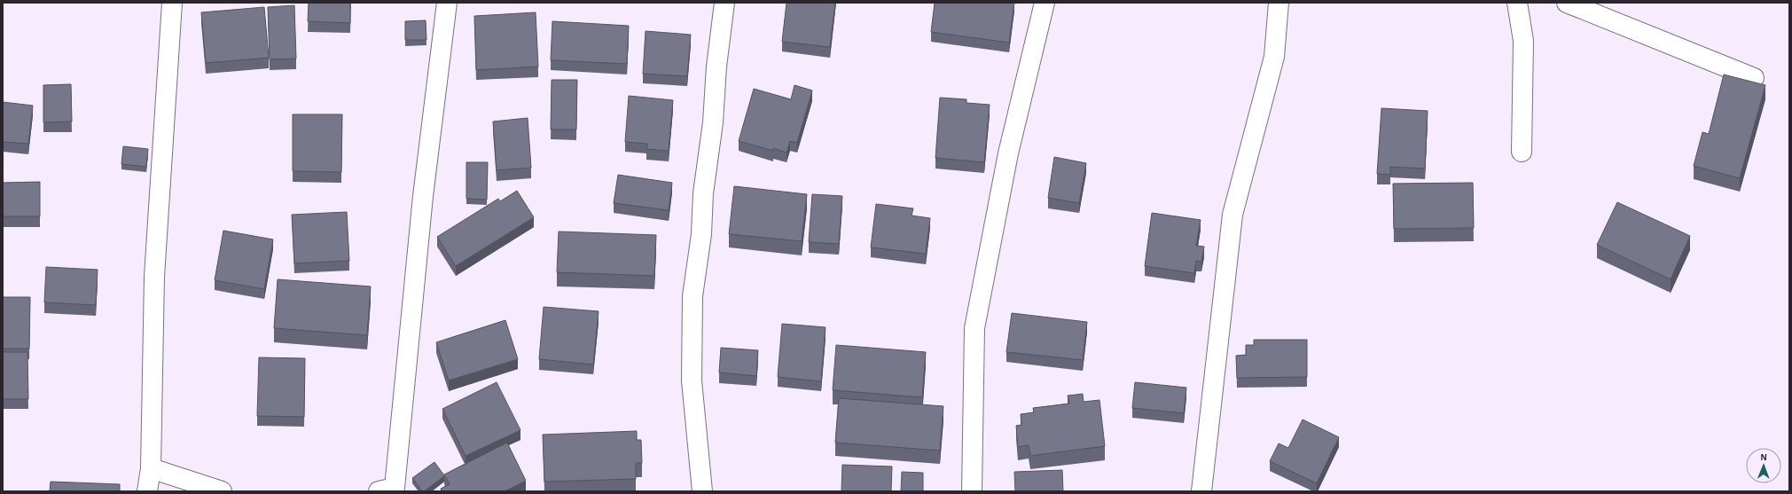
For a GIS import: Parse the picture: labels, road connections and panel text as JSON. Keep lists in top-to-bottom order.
{
  "north": "top"
}
